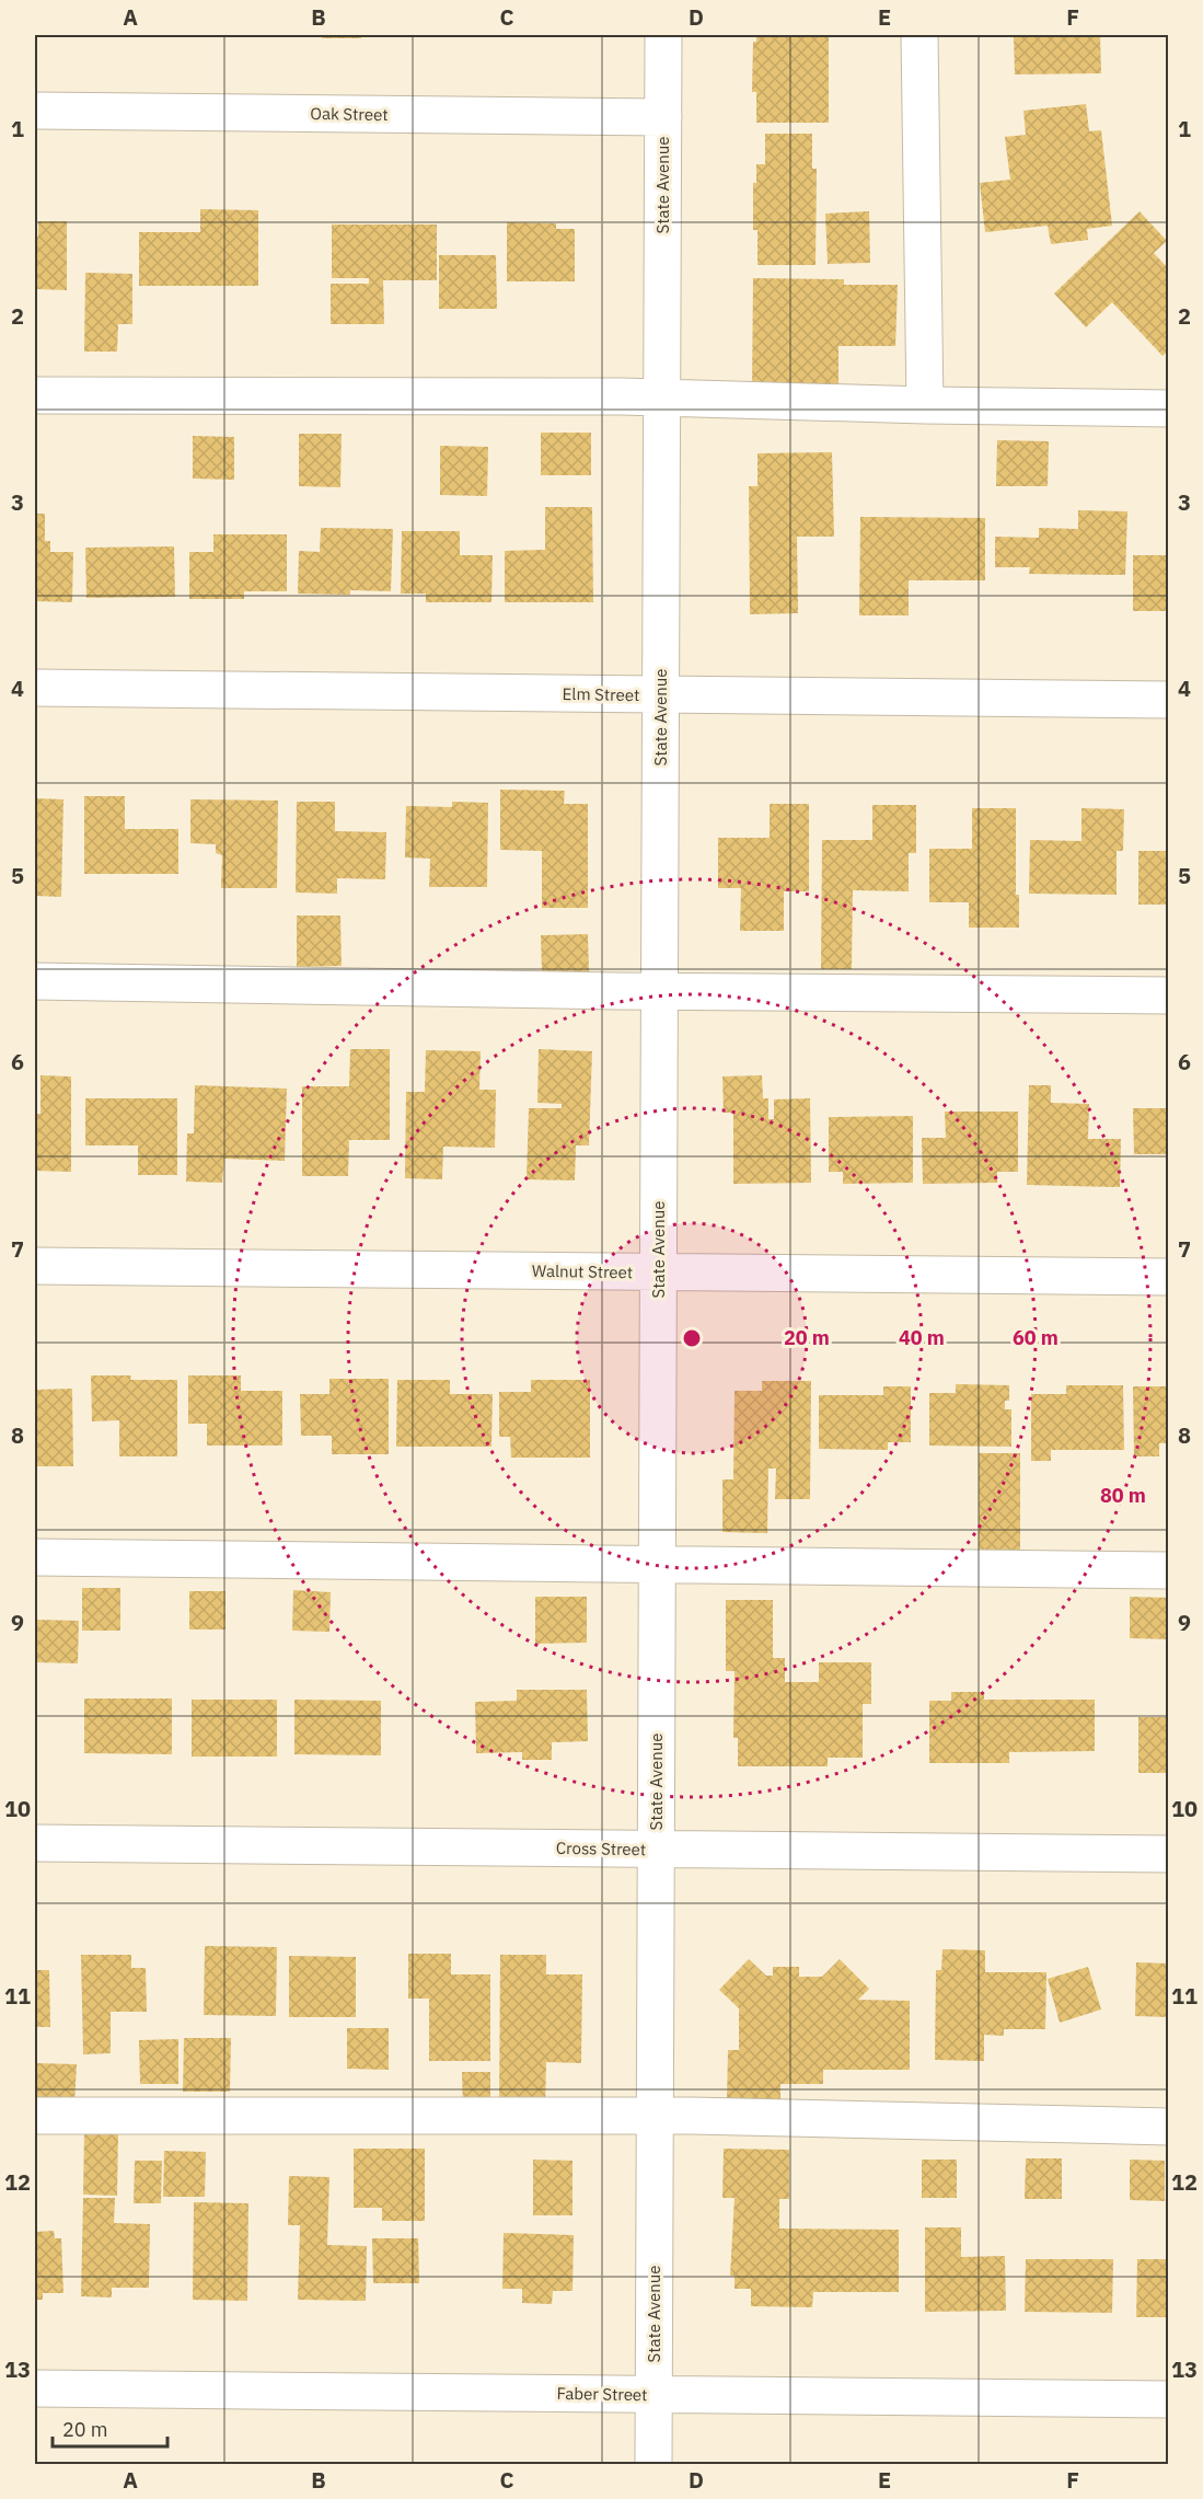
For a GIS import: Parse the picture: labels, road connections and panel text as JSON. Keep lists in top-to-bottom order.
{
  "streets": {
    "street": [
      "Oak Street",
      "State Avenue",
      "Elm Street",
      "Walnut Street",
      "Cross Street",
      "Faber Street"
    ]
  },
  "crossings": [
    ["Oak Street", "State Avenue"],
    ["State Avenue", "Elm Street"],
    ["State Avenue", "Walnut Street"],
    ["State Avenue", "Cross Street"],
    ["State Avenue", "Faber Street"]
  ],
  "scale_bar": "20 m",
  "grid": {
    "columns": [
      "A",
      "B",
      "C",
      "D",
      "E",
      "F"
    ],
    "rows": [
      "1",
      "2",
      "3",
      "4",
      "5",
      "6",
      "7",
      "8",
      "9",
      "10",
      "11",
      "12",
      "13"
    ]
  },
  "rings": [
    "20 m",
    "40 m",
    "60 m",
    "80 m"
  ]
}
